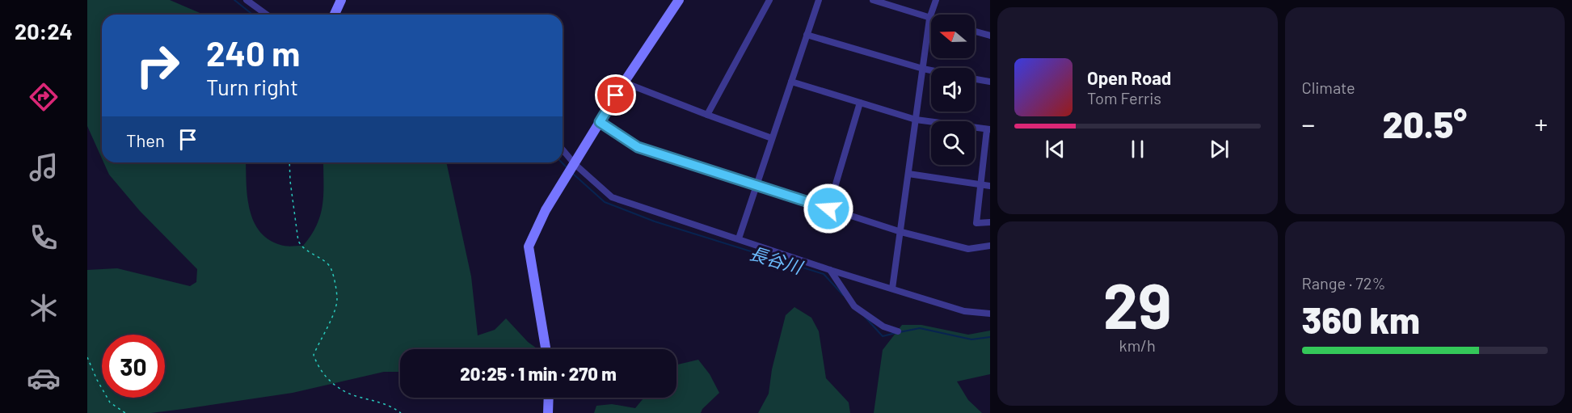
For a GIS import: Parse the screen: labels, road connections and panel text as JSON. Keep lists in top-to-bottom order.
{
  "water": ["長谷川"],
  "north": "left",
  "page": {
    "tabs": "20:24",
    "tile": [
      "Climate",
      ["29", "km/h"],
      ["Range · 72%", "360 km"]
    ],
    "turn": ["240 m", "Turn right"],
    "song": ["Open Road", "Tom Ferris"],
    "heat": ["−", "20.5°", "+"],
    "then": "Then",
    "limit": "30",
    "trip": "20:25 · 1 min · 270 m"
  }
}
